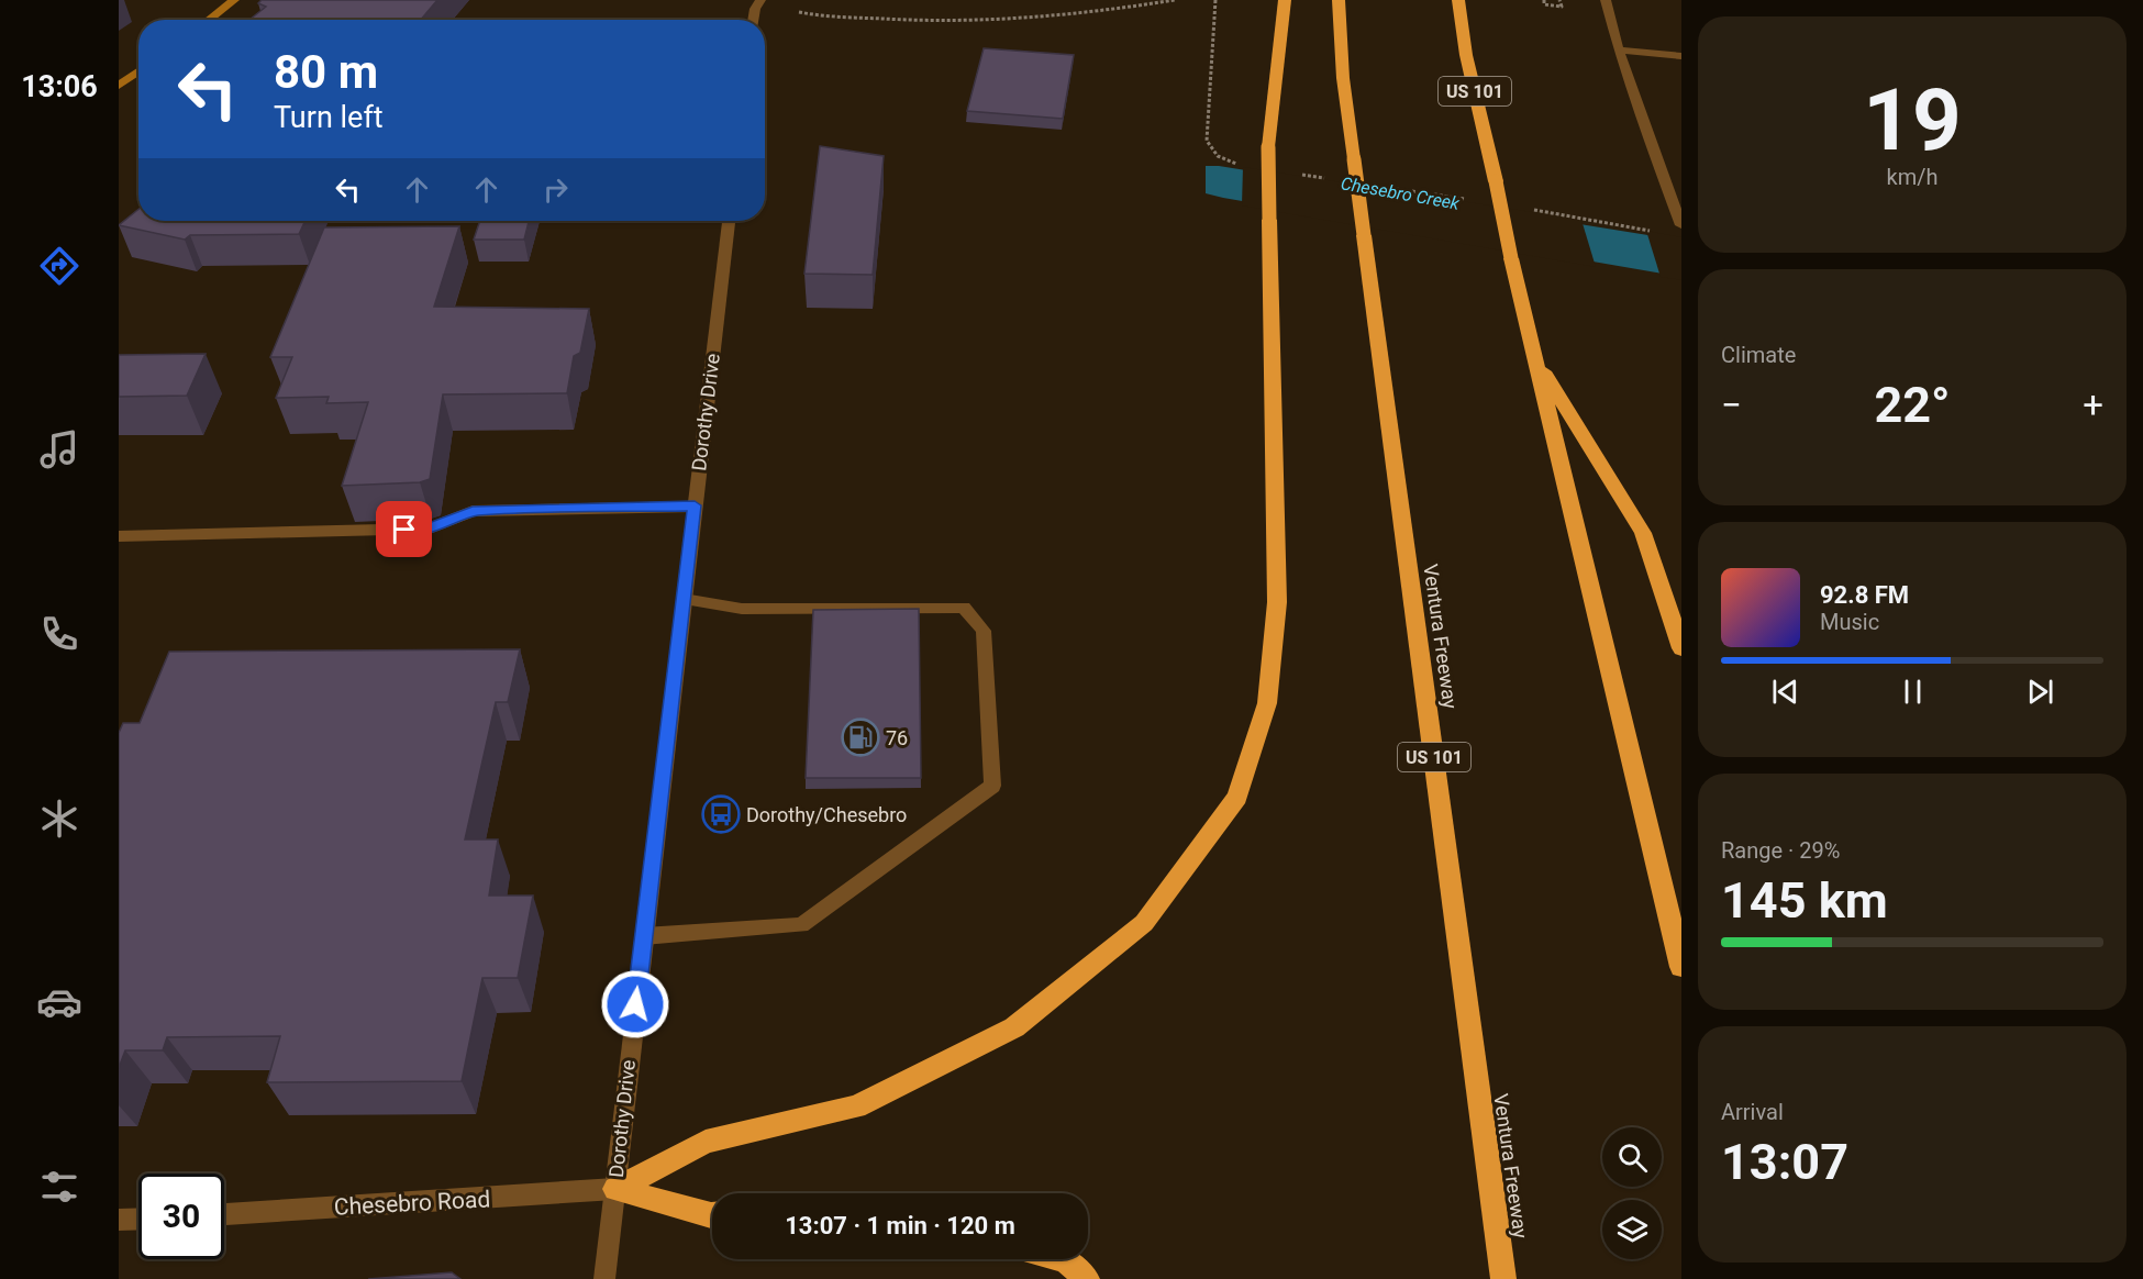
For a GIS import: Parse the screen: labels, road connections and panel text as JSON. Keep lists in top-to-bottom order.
{
  "streets": {
    "highway": ["US 101", "Ventura Freeway"],
    "street": ["Dorothy Drive", "Chesebro Road"]
  },
  "crossings": [
    ["Dorothy Drive", "Chesebro Road"]
  ],
  "water": ["Chesebro Creek"],
  "places": {
    "fuel station": ["76"],
    "bus stop": ["Dorothy/Chesebro"]
  },
  "page": {
    "tabs": "13:06",
    "tile": [
      ["19", "km/h"],
      "Climate",
      ["Range · 29%", "145 km"],
      ["Arrival", "13:07"]
    ],
    "turn": ["80 m", "Turn left"],
    "heat": ["−", "22°", "+"],
    "song": ["92.8 FM", "Music"],
    "limit": "30",
    "trip": "13:07 · 1 min · 120 m"
  }
}
